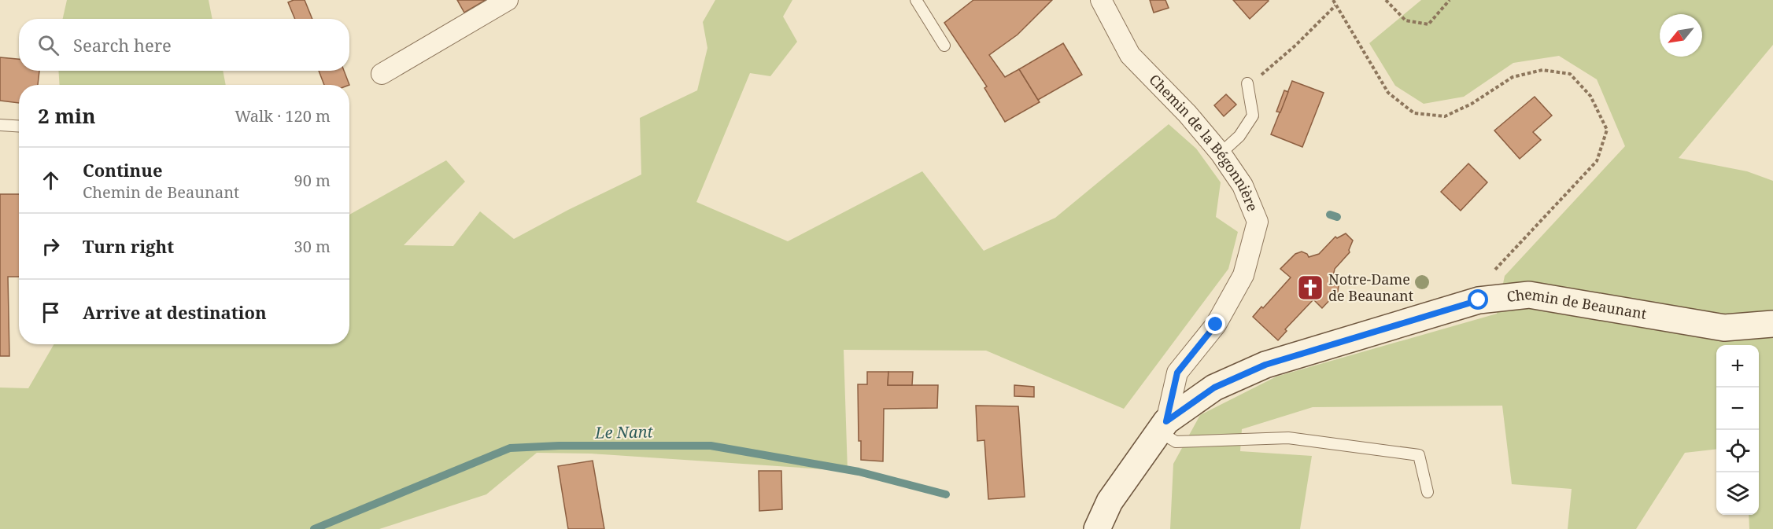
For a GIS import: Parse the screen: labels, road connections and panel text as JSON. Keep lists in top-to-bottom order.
{
  "streets": {
    "street": ["Chemin de la Bégonnière", "Chemin de Beaunant"]
  },
  "crossings": [
    ["Chemin de la Bégonnière", "Chemin de Beaunant"]
  ],
  "water": ["Le Nant"],
  "places": {
    "church": ["Notre-Dame de Beaunant"]
  },
  "north": "bottom left",
  "page": {
    "search": "Search here",
    "heading": ["2 min", "Walk · 120 m"],
    "list": [
      ["Continue", "Chemin de Beaunant", "90 m"],
      ["Turn right", "30 m"],
      "Arrive at destination"
    ],
    "map_buttons": ["+", "−"]
  }
}
